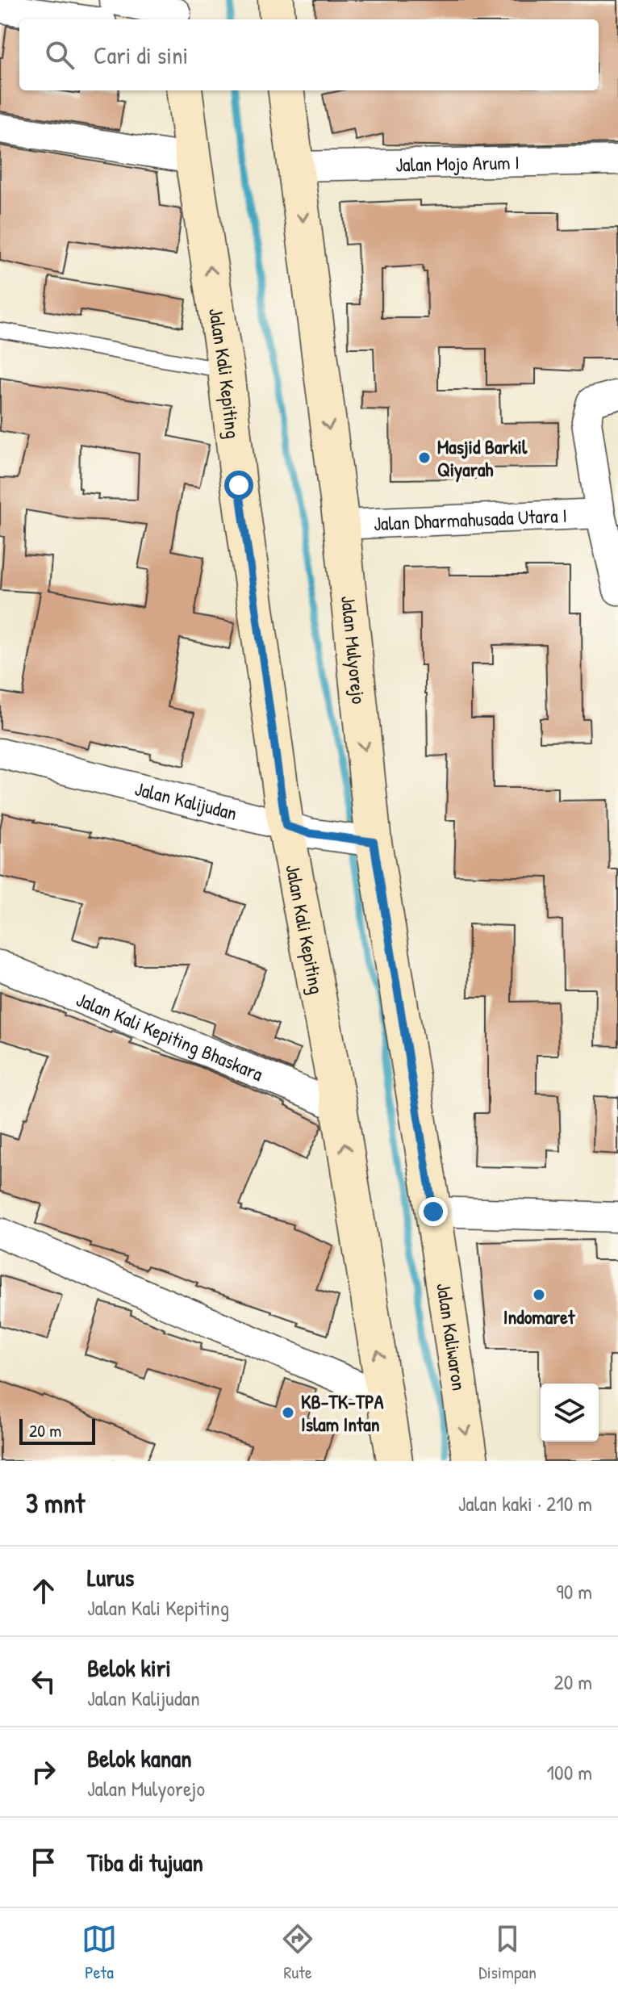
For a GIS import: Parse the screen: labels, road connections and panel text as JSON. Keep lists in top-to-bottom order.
{
  "streets": {
    "main road": ["Jalan Kali Kepiting", "Jalan Mulyorejo", "Jalan Kaliwaron"],
    "street": [
      "Jalan Mojo Arum I",
      "Jalan Dharmahusada Utara I",
      "Jalan Kalijudan",
      "Jalan Kali Kepiting Bhaskara"
    ]
  },
  "crossings": [
    ["Jalan Mojo Arum I", "Jalan Mulyorejo"],
    ["Jalan Kali Kepiting", "Jalan Kalijudan"],
    ["Jalan Kali Kepiting", "Jalan Kali Kepiting Bhaskara"],
    ["Jalan Dharmahusada Utara I", "Jalan Mulyorejo"],
    ["Jalan Mulyorejo", "Jalan Kalijudan"],
    ["Jalan Mulyorejo", "Jalan Kaliwaron"]
  ],
  "one_way": ["Jalan Kali Kepiting", "Jalan Mulyorejo", "Jalan Kaliwaron"],
  "places": ["Masjid Barkil Qiyarah", "Indomaret", "KB-TK-TPA Islam Intan"],
  "scale_bar": "20 m",
  "page": {
    "search": "Cari di sini",
    "scale": "20 m",
    "heading": ["3 mnt", "Jalan kaki · 210 m"],
    "list": [
      ["Lurus", "Jalan Kali Kepiting", "90 m"],
      ["Belok kiri", "Jalan Kalijudan", "20 m"],
      ["Belok kanan", "Jalan Mulyorejo", "100 m"],
      "Tiba di tujuan"
    ],
    "nav": ["Peta", "Rute", "Disimpan"]
  }
}
